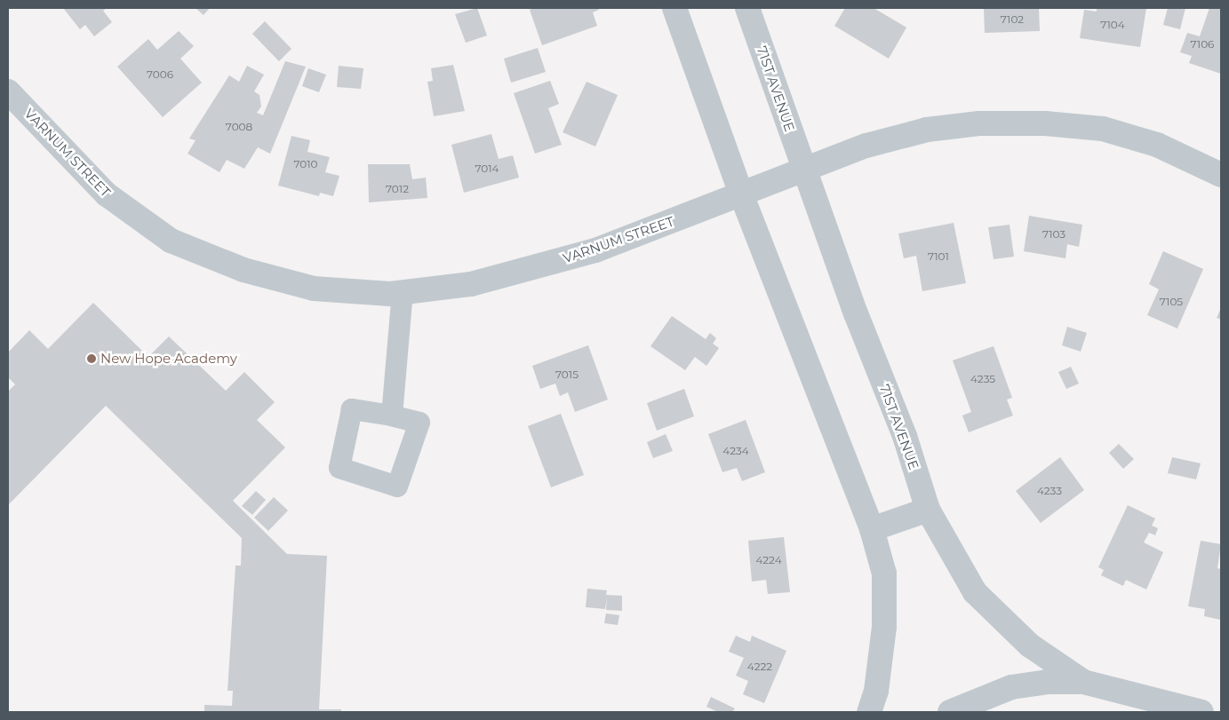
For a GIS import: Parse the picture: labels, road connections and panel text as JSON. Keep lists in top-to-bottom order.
{
  "streets": {
    "street": ["71ST AVENUE", "VARNUM STREET"]
  },
  "crossings": [
    ["71ST AVENUE", "VARNUM STREET"]
  ],
  "places": ["New Hope Academy"],
  "house_numbers": [
    "7102",
    "7104",
    "7106",
    "7006",
    "7008",
    "7010",
    "7014",
    "7012",
    "7103",
    "7101",
    "7105",
    "7015",
    "4235",
    "4234",
    "4233",
    "4224",
    "4222"
  ]
}
